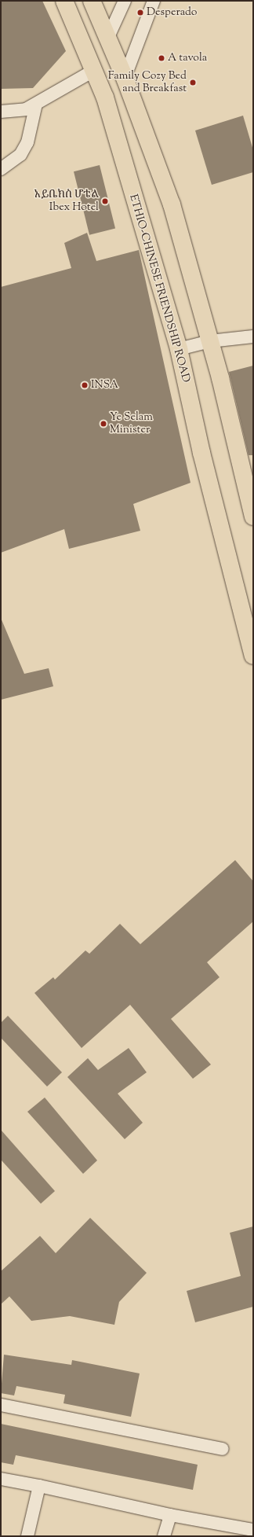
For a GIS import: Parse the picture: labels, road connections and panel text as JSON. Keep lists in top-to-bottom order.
{
  "streets": {
    "main road": ["ETHIO-CHINESE FRIENDSHIP ROAD"]
  },
  "places": [
    "Desperado",
    "A tavola",
    "Family Cozy Bed and Breakfast",
    "አይቤክስ ሆቴል Ibex Hotel",
    "INSA",
    "Ye Selam Minister"
  ]
}
